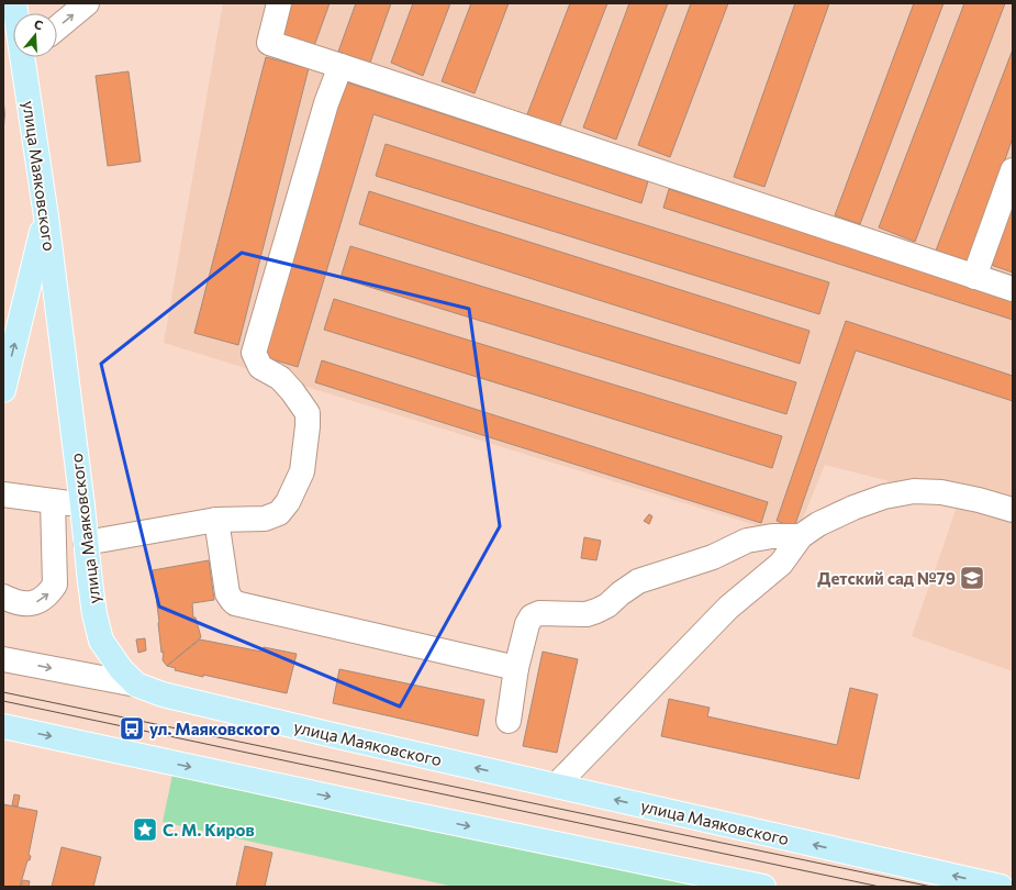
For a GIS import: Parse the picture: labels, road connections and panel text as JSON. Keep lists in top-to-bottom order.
{
  "streets": {
    "main road": ["улица Маяковского"]
  },
  "places": {
    "school or university": ["Детский сад №79"],
    "bus stop": ["ул. Маяковского"],
    "place": ["С. М. Киров"]
  },
  "north": "top"
}
